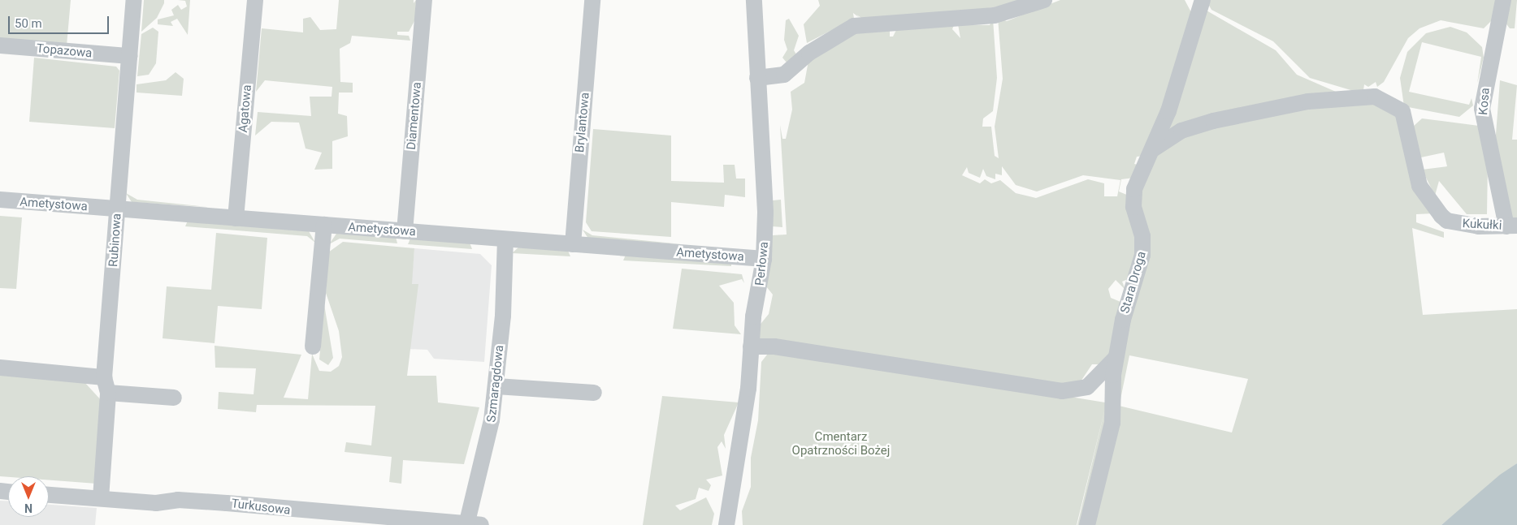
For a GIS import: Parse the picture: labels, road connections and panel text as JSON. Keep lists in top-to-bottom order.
{
  "streets": {
    "street": [
      "Topazowa",
      "Kosa",
      "Agatowa",
      "Diamentowa",
      "Brylantowa",
      "Ametystowa",
      "Kukułki",
      "Rubinowa",
      "Perłowa",
      "Stara Droga",
      "Szmaragdowa",
      "Turkusowa"
    ]
  },
  "crossings": [
    ["Topazowa", "Rubinowa"],
    ["Kosa", "Kukułki"],
    ["Agatowa", "Ametystowa"],
    ["Diamentowa", "Ametystowa"],
    ["Brylantowa", "Ametystowa"],
    ["Ametystowa", "Rubinowa"],
    ["Ametystowa", "Perłowa"],
    ["Ametystowa", "Szmaragdowa"],
    ["Kukułki", "Stara Droga"],
    ["Rubinowa", "Turkusowa"],
    ["Szmaragdowa", "Turkusowa"]
  ],
  "parks": ["Cmentarz Opatrzności Bożej"],
  "scale_bar": "50 m",
  "north": "bottom"
}
